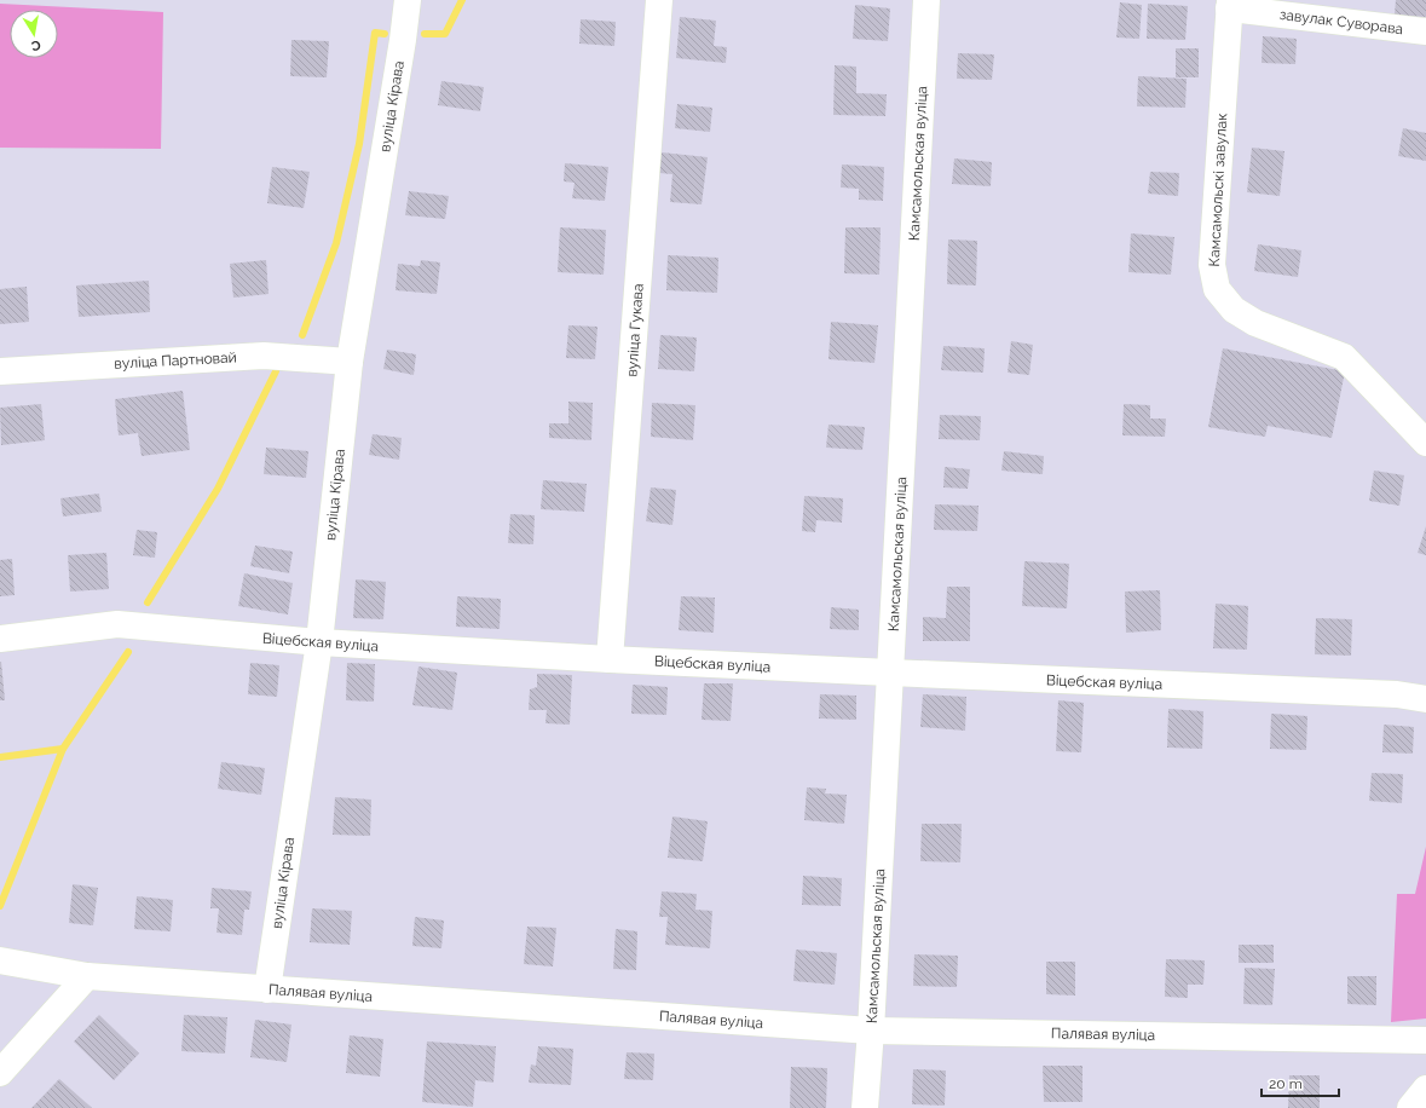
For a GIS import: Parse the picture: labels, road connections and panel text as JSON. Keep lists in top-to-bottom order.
{
  "streets": {
    "street": [
      "завулак Суворава",
      "вуліца Кірава",
      "Камсамольская вуліца",
      "Камсамольскі завулак",
      "вуліца Гукава",
      "вуліца Партновай",
      "Віцебская вуліца",
      "Палявая вуліца"
    ]
  },
  "crossings": [
    ["завулак Суворава", "Камсамольскі завулак"],
    ["вуліца Кірава", "вуліца Партновай"],
    ["вуліца Кірава", "Віцебская вуліца"],
    ["вуліца Кірава", "Палявая вуліца"],
    ["Камсамольская вуліца", "Віцебская вуліца"],
    ["Камсамольская вуліца", "Палявая вуліца"],
    ["вуліца Гукава", "Віцебская вуліца"]
  ],
  "scale_bar": "20 m",
  "north": "bottom"
}
